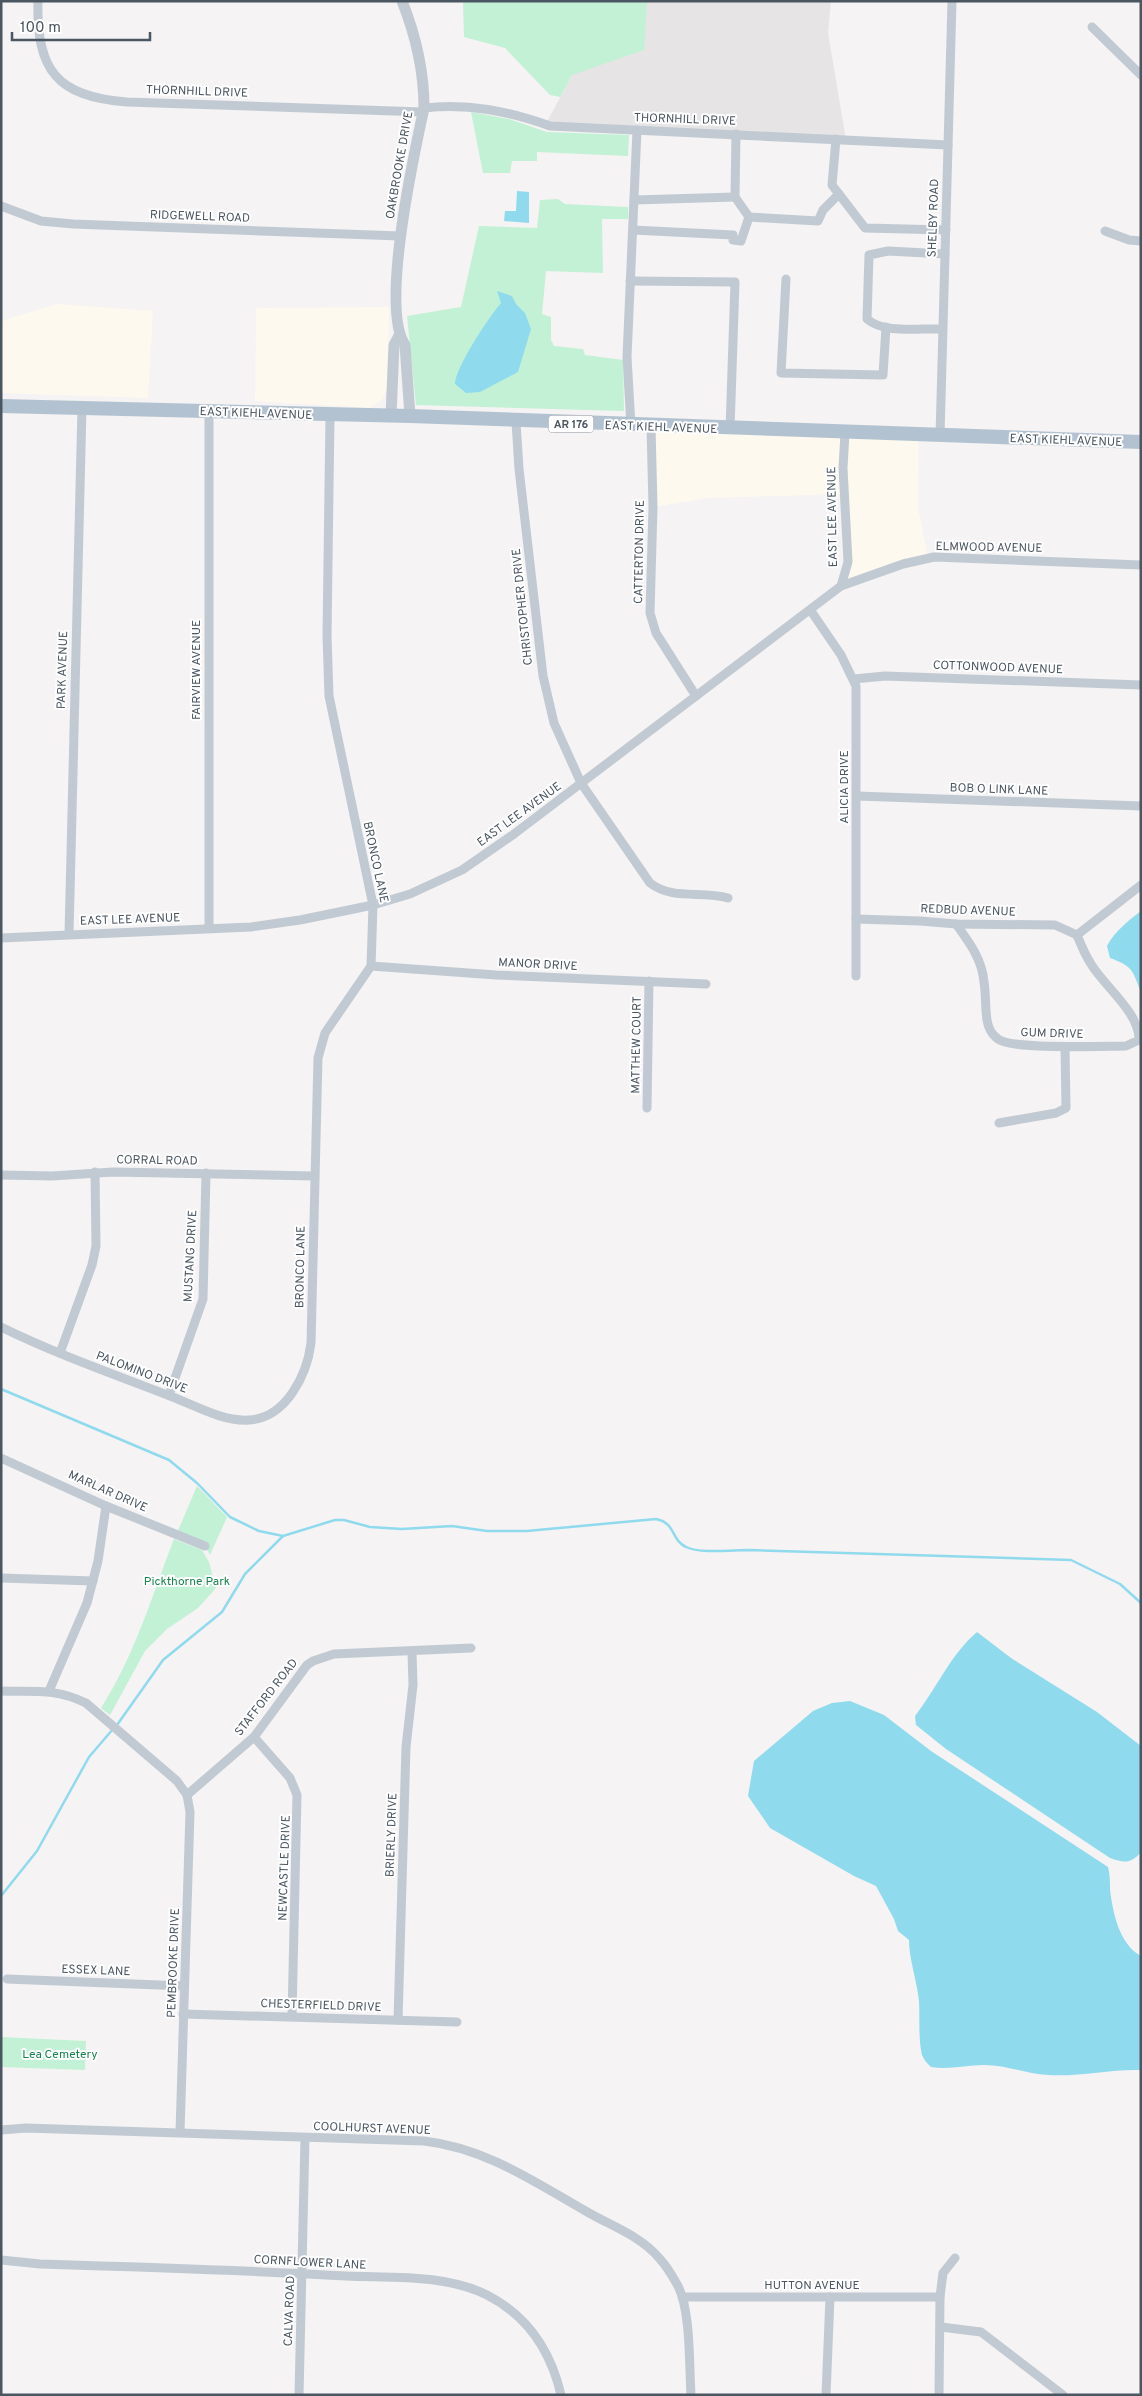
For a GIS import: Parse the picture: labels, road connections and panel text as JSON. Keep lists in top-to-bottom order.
{
  "streets": {
    "main road": ["EAST KIEHL AVENUE", "AR 176"],
    "street": [
      "THORNHILL DRIVE",
      "OAKBROOKE DRIVE",
      "RIDGEWELL ROAD",
      "SHELBY ROAD",
      "EAST LEE AVENUE",
      "ELMWOOD AVENUE",
      "CATTERTON DRIVE",
      "CHRISTOPHER DRIVE",
      "COTTONWOOD AVENUE",
      "PARK AVENUE",
      "FAIRVIEW AVENUE",
      "ALICIA DRIVE",
      "BOB O LINK LANE",
      "BRONCO LANE",
      "REDBUD AVENUE",
      "MANOR DRIVE",
      "GUM DRIVE",
      "MATTHEW COURT",
      "CORRAL ROAD",
      "MUSTANG DRIVE",
      "PALOMINO DRIVE",
      "MARLAR DRIVE",
      "STAFFORD ROAD",
      "BRIERLY DRIVE",
      "NEWCASTLE DRIVE",
      "PEMBROOKE DRIVE",
      "ESSEX LANE",
      "CHESTERFIELD DRIVE",
      "COOLHURST AVENUE",
      "CORNFLOWER LANE",
      "HUTTON AVENUE",
      "CALVA ROAD"
    ]
  },
  "crossings": [
    ["THORNHILL DRIVE", "OAKBROOKE DRIVE"],
    ["THORNHILL DRIVE", "SHELBY ROAD"],
    ["OAKBROOKE DRIVE", "RIDGEWELL ROAD"],
    ["OAKBROOKE DRIVE", "EAST KIEHL AVENUE"],
    ["SHELBY ROAD", "EAST KIEHL AVENUE"],
    ["EAST KIEHL AVENUE", "EAST LEE AVENUE"],
    ["EAST KIEHL AVENUE", "CATTERTON DRIVE"],
    ["EAST KIEHL AVENUE", "CHRISTOPHER DRIVE"],
    ["EAST KIEHL AVENUE", "PARK AVENUE"],
    ["EAST KIEHL AVENUE", "FAIRVIEW AVENUE"],
    ["EAST KIEHL AVENUE", "BRONCO LANE"],
    ["EAST LEE AVENUE", "ELMWOOD AVENUE"],
    ["EAST LEE AVENUE", "CATTERTON DRIVE"],
    ["EAST LEE AVENUE", "CHRISTOPHER DRIVE"],
    ["EAST LEE AVENUE", "PARK AVENUE"],
    ["EAST LEE AVENUE", "FAIRVIEW AVENUE"],
    ["EAST LEE AVENUE", "ALICIA DRIVE"],
    ["EAST LEE AVENUE", "BRONCO LANE"],
    ["COTTONWOOD AVENUE", "ALICIA DRIVE"],
    ["ALICIA DRIVE", "BOB O LINK LANE"],
    ["ALICIA DRIVE", "REDBUD AVENUE"],
    ["BRONCO LANE", "MANOR DRIVE"],
    ["BRONCO LANE", "CORRAL ROAD"],
    ["BRONCO LANE", "PALOMINO DRIVE"],
    ["REDBUD AVENUE", "GUM DRIVE"],
    ["MANOR DRIVE", "MATTHEW COURT"],
    ["CORRAL ROAD", "MUSTANG DRIVE"],
    ["MUSTANG DRIVE", "PALOMINO DRIVE"],
    ["STAFFORD ROAD", "BRIERLY DRIVE"],
    ["STAFFORD ROAD", "NEWCASTLE DRIVE"],
    ["STAFFORD ROAD", "PEMBROOKE DRIVE"],
    ["BRIERLY DRIVE", "CHESTERFIELD DRIVE"],
    ["NEWCASTLE DRIVE", "CHESTERFIELD DRIVE"],
    ["PEMBROOKE DRIVE", "ESSEX LANE"],
    ["PEMBROOKE DRIVE", "CHESTERFIELD DRIVE"],
    ["PEMBROOKE DRIVE", "COOLHURST AVENUE"],
    ["COOLHURST AVENUE", "HUTTON AVENUE"],
    ["COOLHURST AVENUE", "CALVA ROAD"],
    ["CORNFLOWER LANE", "CALVA ROAD"]
  ],
  "parks": ["Pickthorne Park", "Lea Cemetery"],
  "scale_bar": "100 m"
}
